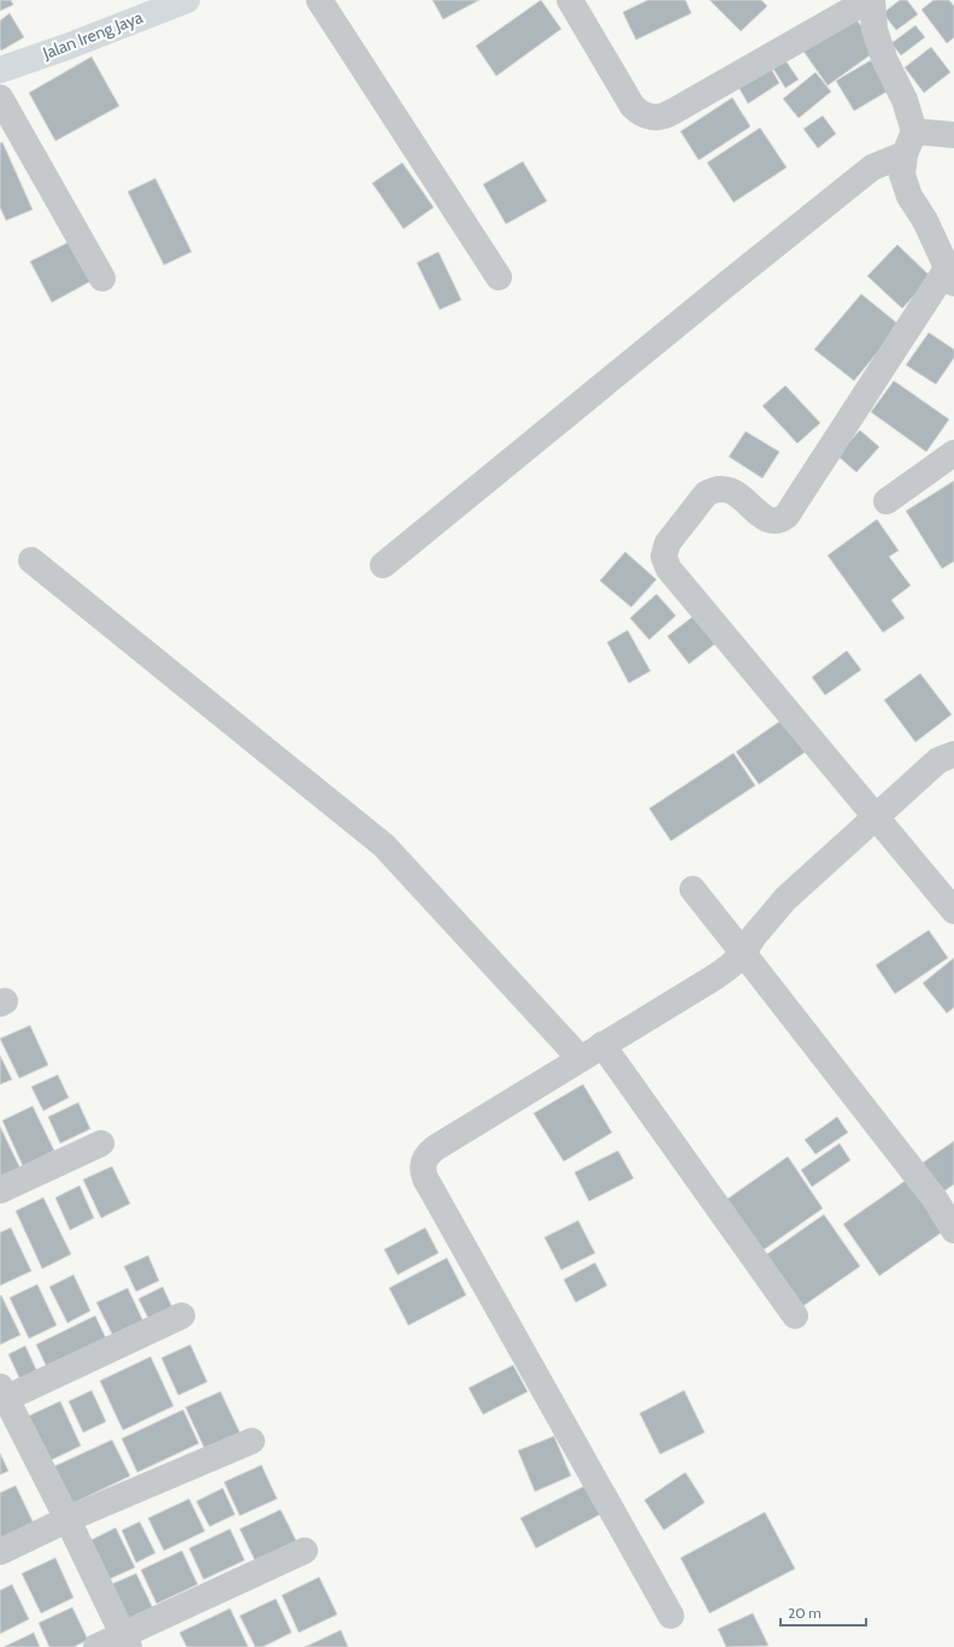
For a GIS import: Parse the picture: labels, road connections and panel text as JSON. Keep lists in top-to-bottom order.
{
  "streets": {
    "street": ["Jalan Ireng Jaya"]
  },
  "scale_bar": "20 m"
}
